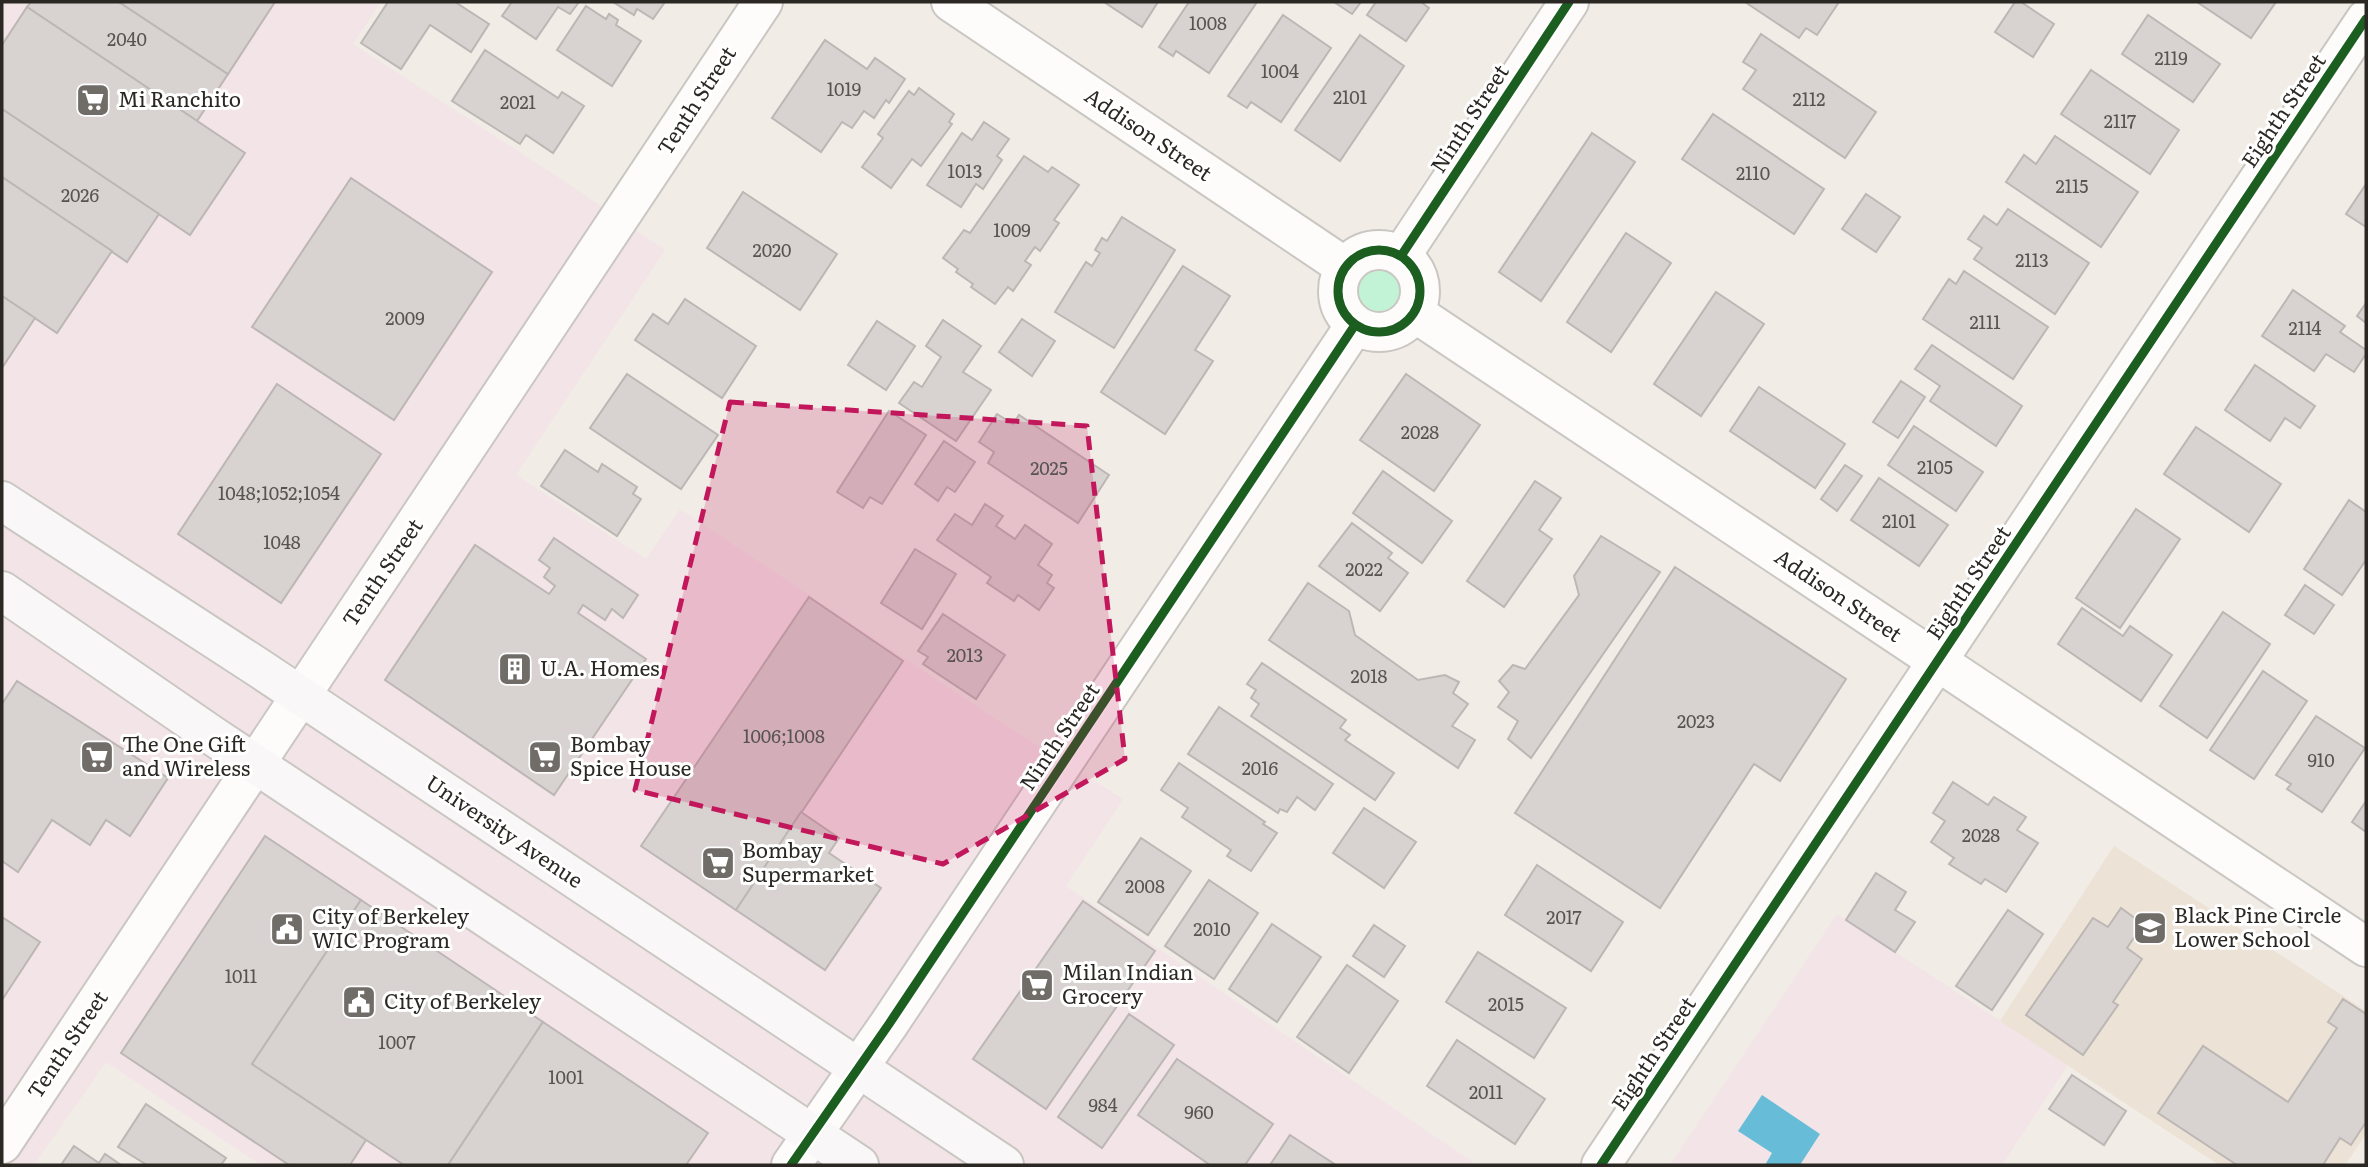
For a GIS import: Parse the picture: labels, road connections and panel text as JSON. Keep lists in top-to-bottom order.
{
  "streets": {
    "main road": ["University Avenue"],
    "street": [
      "Tenth Street",
      "Eighth Street",
      "Ninth Street",
      "Addison Street"
    ]
  },
  "crossings": [
    ["Tenth Street", "University Avenue"],
    ["Eighth Street", "Addison Street"],
    ["Ninth Street", "Addison Street"],
    ["Ninth Street", "University Avenue"]
  ],
  "places": {
    "supermarket": [
      "Mi Ranchito",
      "The One Gift and Wireless",
      "Bombay Spice House",
      "Bombay Supermarket",
      "Milan Indian Grocery"
    ],
    "building": ["U.A. Homes"],
    "school or university": ["Black Pine Circle Lower School"],
    "public building": ["City of Berkeley WIC Program", "City of Berkeley"]
  },
  "house_numbers": [
    "1008",
    "2040",
    "2119",
    "1004",
    "1019",
    "2101",
    "2112",
    "2021",
    "2117",
    "1013",
    "2110",
    "2115",
    "2026",
    "1009",
    "2020",
    "2113",
    "2009",
    "2111",
    "2114",
    "2028",
    "2105",
    "2025",
    "1048;1052;1054",
    "2101",
    "1048",
    "2022",
    "2013",
    "2018",
    "2023",
    "1006;1008",
    "910",
    "2016",
    "2028",
    "2008",
    "2017",
    "2010",
    "1011",
    "2015",
    "1007",
    "1001",
    "2011",
    "984",
    "960"
  ]
}
